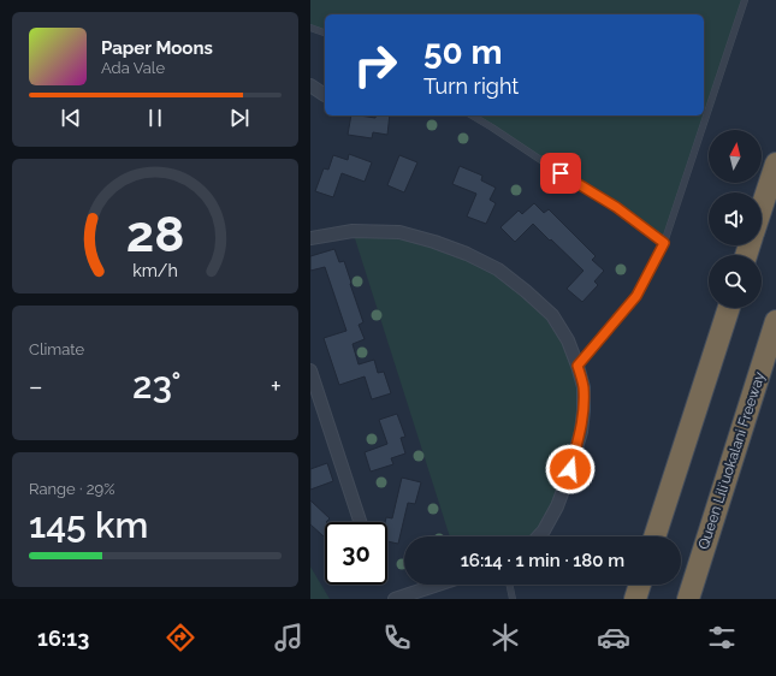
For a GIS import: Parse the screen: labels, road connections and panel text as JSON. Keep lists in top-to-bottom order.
{
  "streets": {
    "highway": ["Queen Liliʻuokalani Freeway"]
  },
  "north": "top",
  "page": {
    "turn": ["50 m", "Turn right"],
    "song": ["Paper Moons", "Ada Vale"],
    "tile": [
      "Climate",
      ["Range · 29%", "145 km"]
    ],
    "heat": ["−", "23°", "+"],
    "limit": "30",
    "trip": "16:14 · 1 min · 180 m",
    "tabs": "16:13",
    "gauge": ["28", "km/h"]
  }
}
